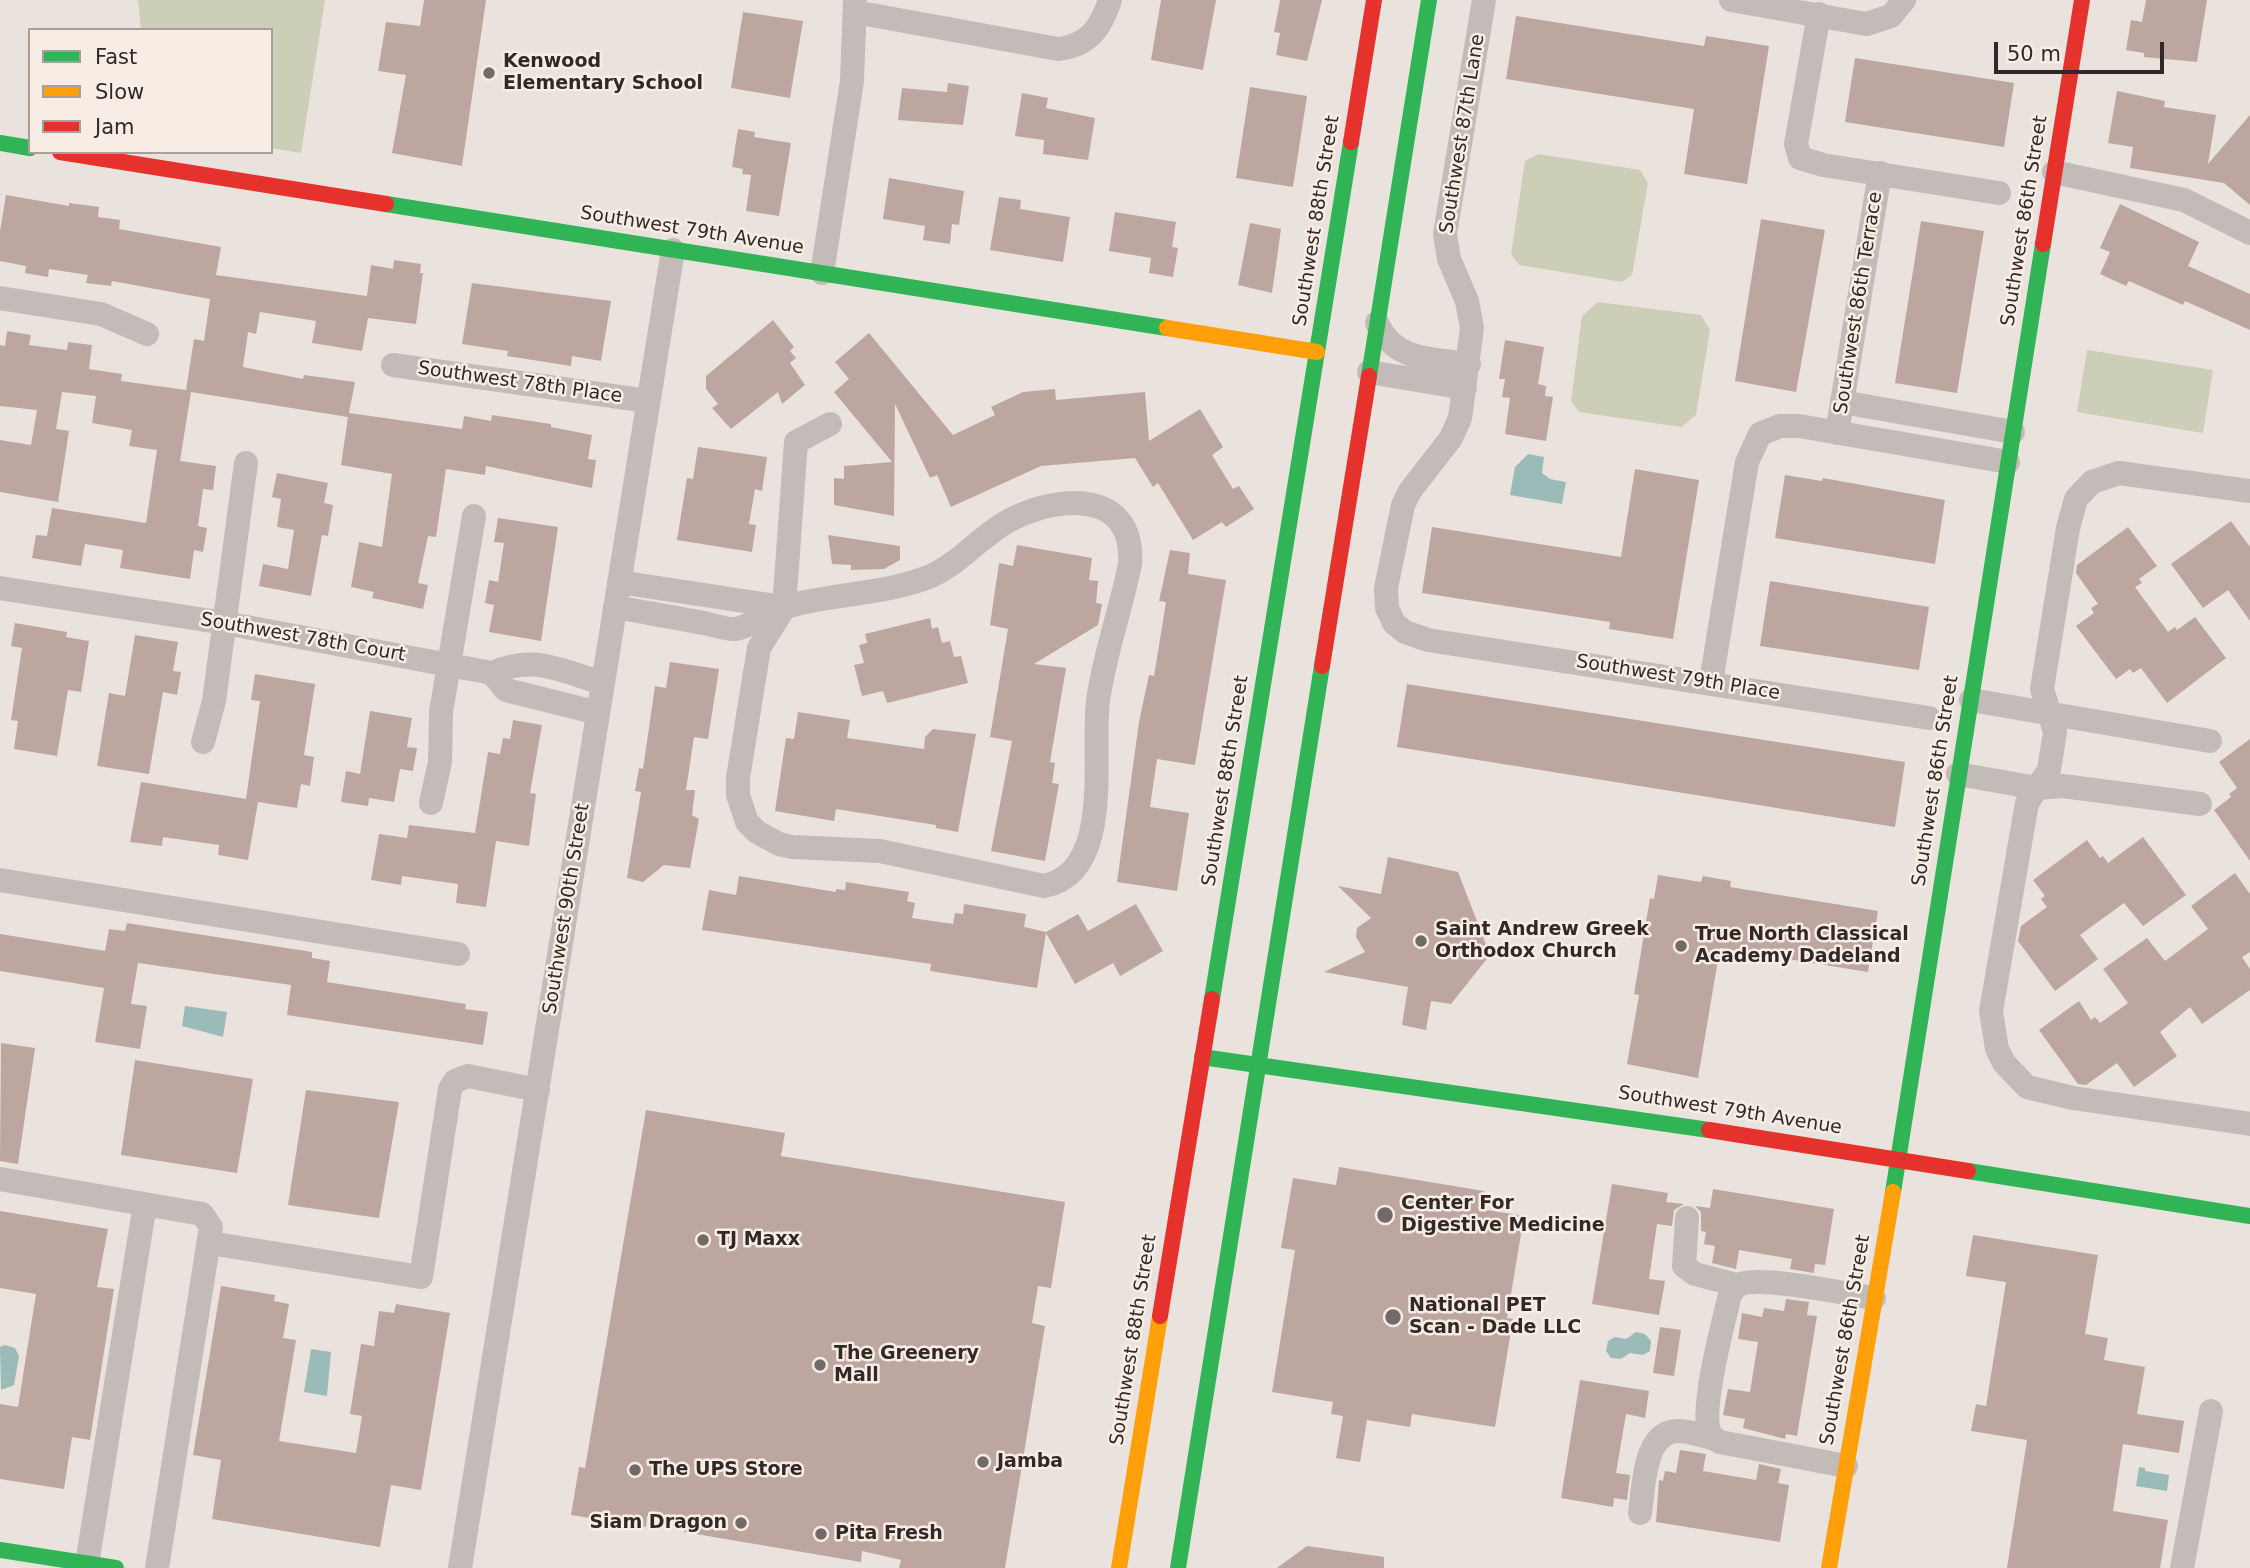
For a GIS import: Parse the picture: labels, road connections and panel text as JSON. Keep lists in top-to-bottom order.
{
  "streets": {
    "street": [
      "Southwest 87th Lane",
      "Southwest 88th Street",
      "Southwest 86th Street",
      "Southwest 79th Avenue",
      "Southwest 86th Terrace",
      "Southwest 78th Place",
      "Southwest 78th Court",
      "Southwest 79th Place",
      "Southwest 90th Street"
    ]
  },
  "crossings": [
    ["Southwest 87th Lane", "Southwest 79th Place"],
    ["Southwest 88th Street", "Southwest 79th Avenue"],
    ["Southwest 86th Street", "Southwest 79th Avenue"],
    ["Southwest 79th Avenue", "Southwest 90th Street"],
    ["Southwest 78th Place", "Southwest 90th Street"],
    ["Southwest 78th Court", "Southwest 90th Street"]
  ],
  "places": [
    "Kenwood Elementary School",
    "Saint Andrew Greek Orthodox Church",
    "True North Classical Academy Dadeland",
    "Center For Digestive Medicine",
    "TJ Maxx",
    "National PET Scan - Dade LLC",
    "The Greenery Mall",
    "Jamba",
    "The UPS Store",
    "Siam Dragon",
    "Pita Fresh"
  ],
  "legend": ["Fast", "Slow", "Jam"],
  "scale_bar": "50 m"
}
